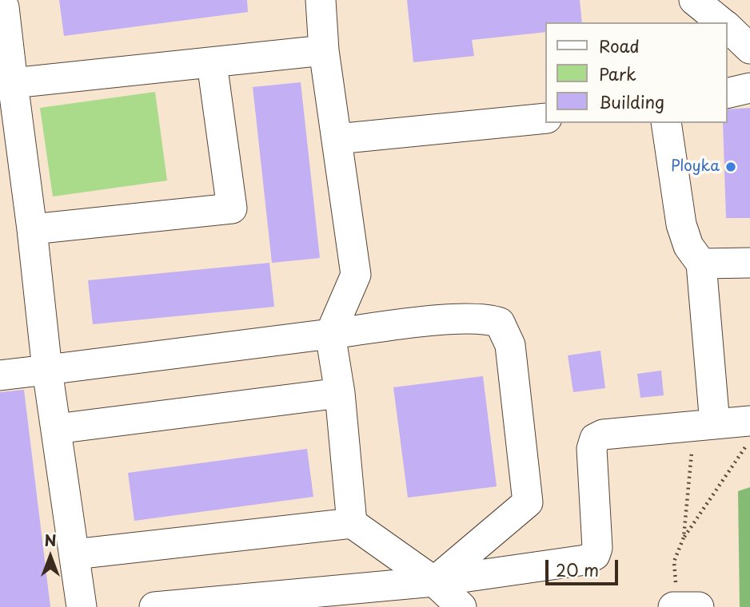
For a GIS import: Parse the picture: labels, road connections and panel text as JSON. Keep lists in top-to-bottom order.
{
  "places": ["Ployka"],
  "legend": ["Road", "Park", "Building"],
  "scale_bar": "20 m",
  "north": "top"
}
